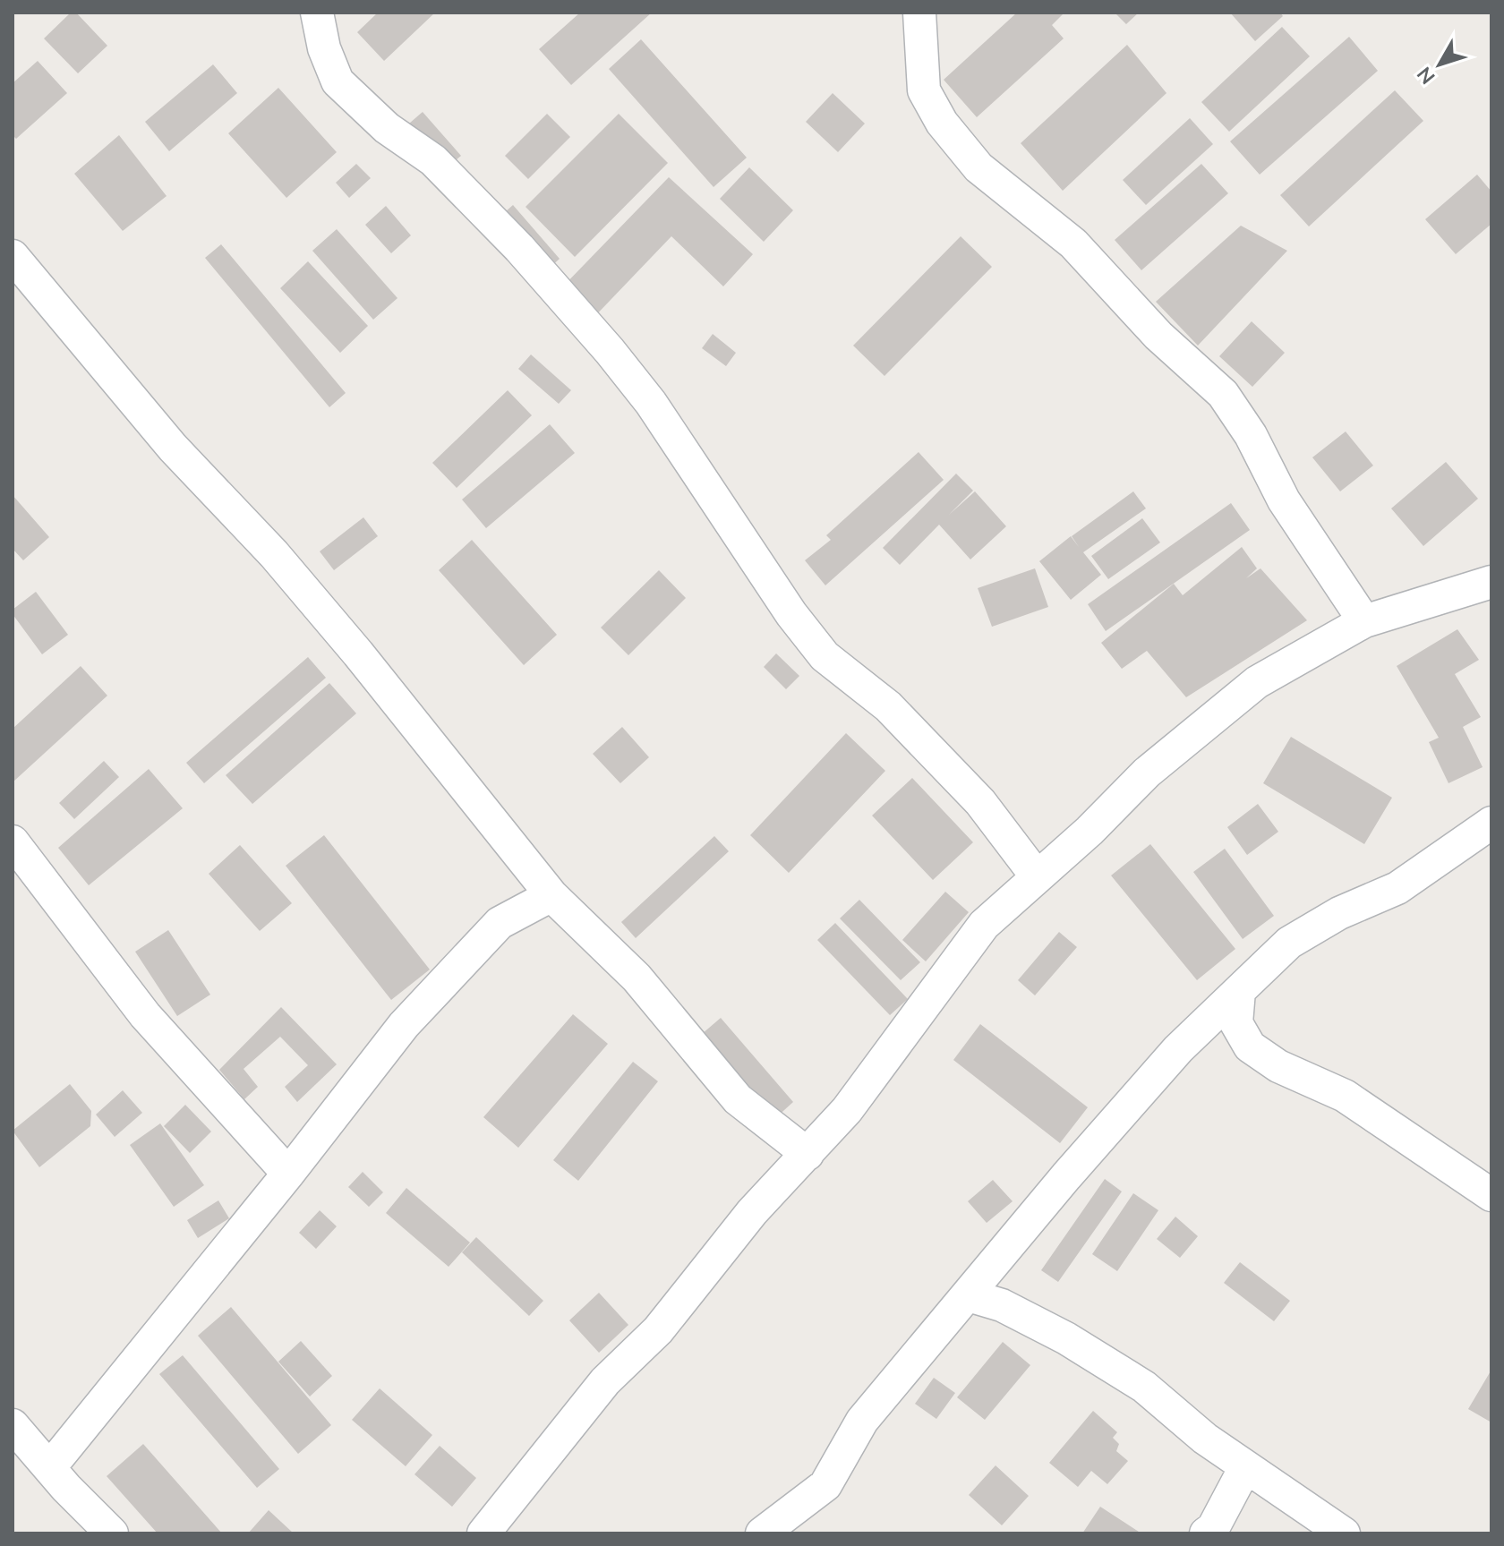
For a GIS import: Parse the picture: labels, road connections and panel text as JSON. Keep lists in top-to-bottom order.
{
  "north": "bottom left"
}
